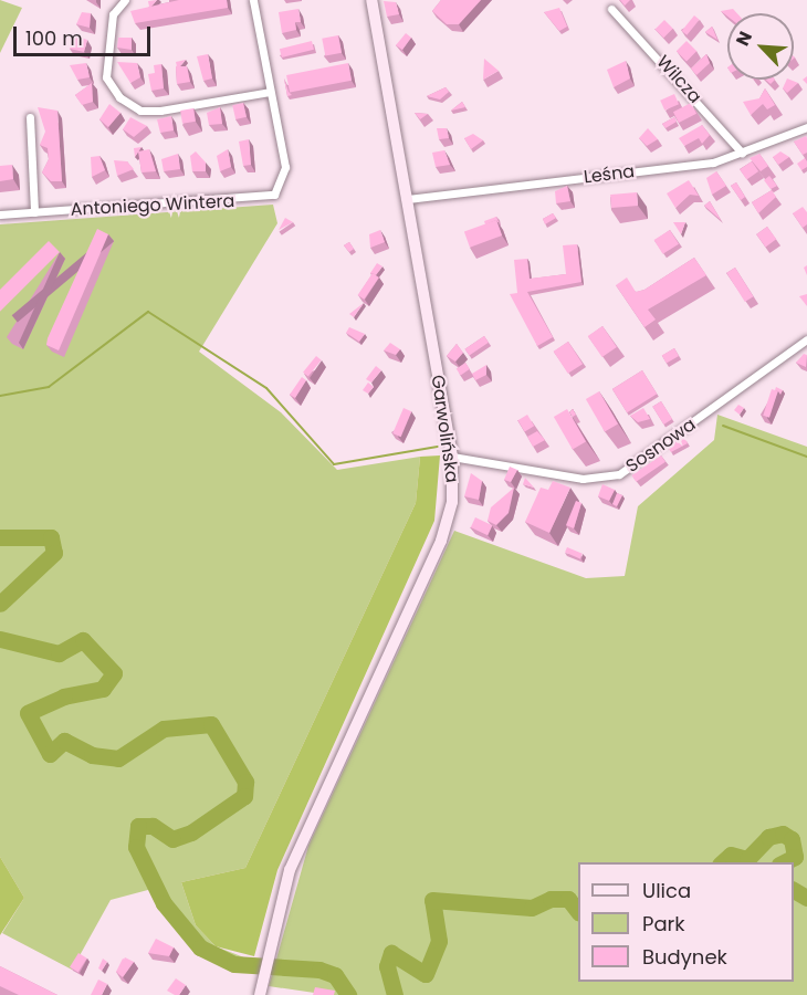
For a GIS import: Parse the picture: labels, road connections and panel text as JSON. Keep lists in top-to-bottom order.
{
  "streets": {
    "main road": ["Garwolińska"],
    "street": [
      "Wilcza",
      "Leśna",
      "Antoniego Wintera",
      "Sosnowa"
    ]
  },
  "crossings": [
    ["Wilcza", "Leśna"],
    ["Leśna", "Garwolińska"],
    ["Garwolińska", "Sosnowa"]
  ],
  "legend": ["Ulica", "Park", "Budynek"],
  "scale_bar": "100 m",
  "north": "top left"
}
